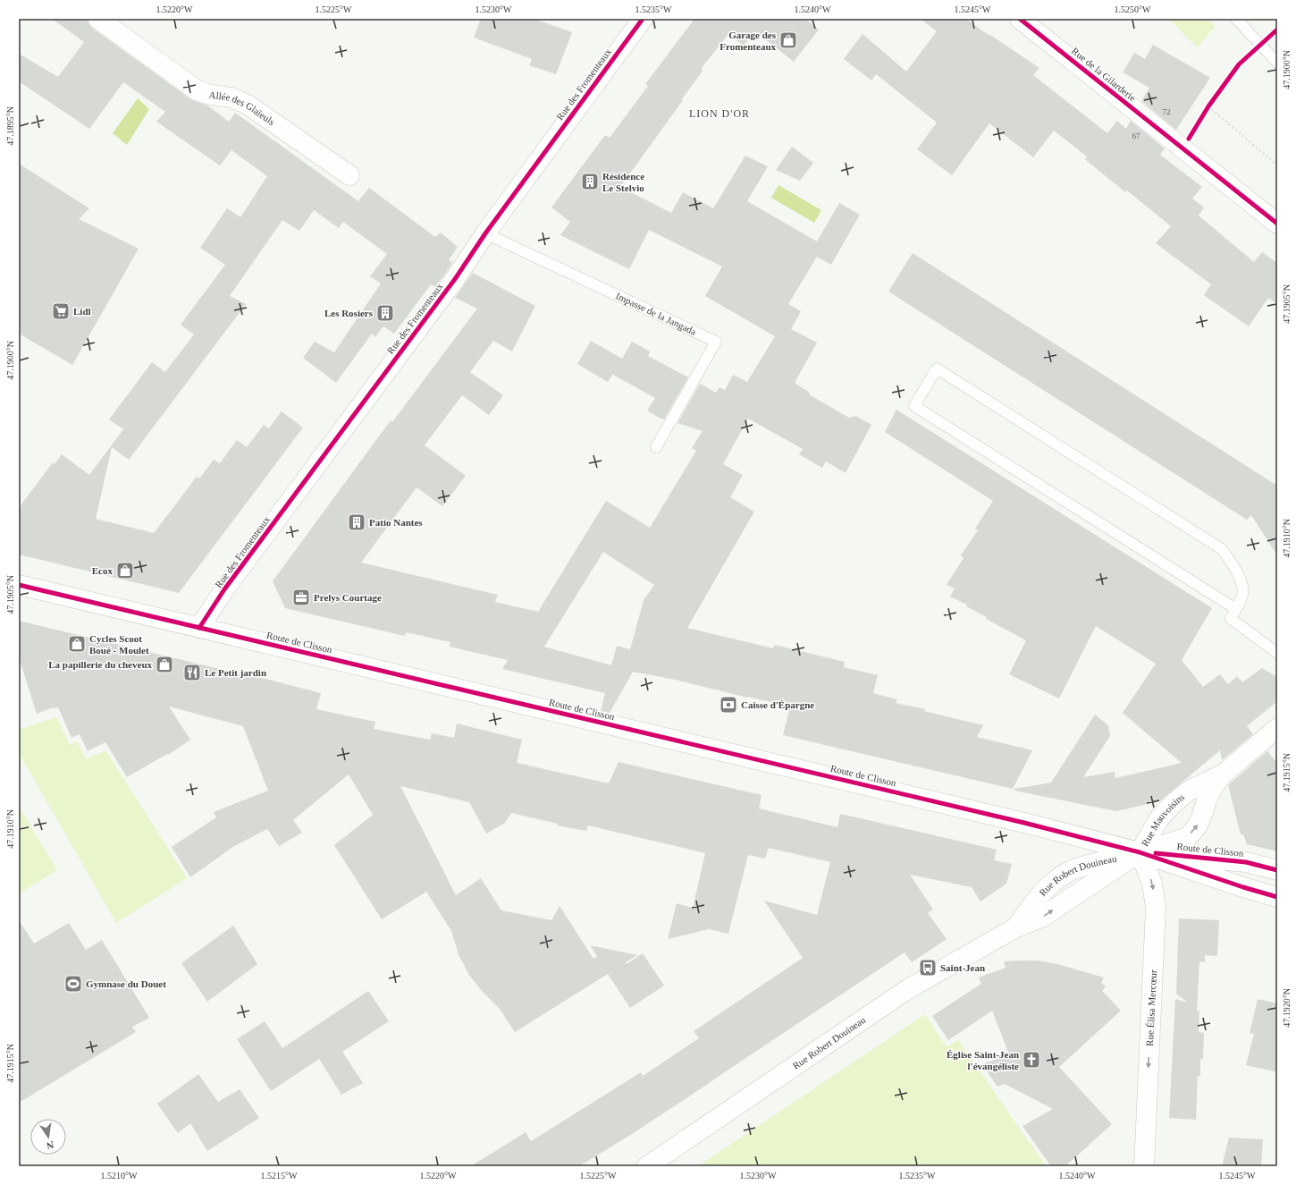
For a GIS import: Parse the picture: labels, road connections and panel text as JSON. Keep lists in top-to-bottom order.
{
  "streets": {
    "street": [
      "Rue de la Gilarderie",
      "Rue des Fromenteaux",
      "Allée des Glaïeuls",
      "Route de Clisson",
      "Rue Mauvoisins",
      "Rue Robert Douineau",
      "Rue Élisa Mercœur"
    ],
    "lane": ["Impasse de la Jangada"]
  },
  "crossings": [
    ["Rue des Fromenteaux", "Impasse de la Jangada"],
    ["Rue des Fromenteaux", "Route de Clisson"],
    ["Route de Clisson", "Rue Mauvoisins"],
    ["Route de Clisson", "Rue Robert Douineau"],
    ["Route de Clisson", "Rue Élisa Mercœur"],
    ["Rue Mauvoisins", "Rue Robert Douineau"],
    ["Rue Mauvoisins", "Rue Élisa Mercœur"],
    ["Rue Robert Douineau", "Rue Élisa Mercœur"]
  ],
  "one_way": ["Rue Élisa Mercœur"],
  "districts": ["LION D'OR"],
  "places": {
    "shop": [
      "Garage des Fromenteaux",
      "Ecox",
      "Cycles Scoot Boué - Moulet",
      "La papillerie du cheveux"
    ],
    "building": ["Résidence Le Stelvio", "Les Rosiers", "Patio Nantes"],
    "supermarket": ["Lidl"],
    "office": ["Prelys Courtage"],
    "restaurant": ["Le Petit jardin"],
    "bank": ["Caisse d'Épargne"],
    "bus stop": ["Saint-Jean"],
    "sports": ["Gymnase du Douet"],
    "church": ["Église Saint-Jean l'évangéliste"]
  },
  "house_numbers": ["72", "67"],
  "north": "bottom",
  "coordinates": [
    "1.5220°W",
    "1.5225°W",
    "1.5230°W",
    "1.5235°W",
    "1.5240°W",
    "1.5245°W",
    "1.5250°W",
    "47.1900°N",
    "47.1895°N",
    "47.1905°N",
    "47.1910°N",
    "47.1915°N",
    "47.1920°N",
    "1.5210°W",
    "1.5215°W"
  ]
}
